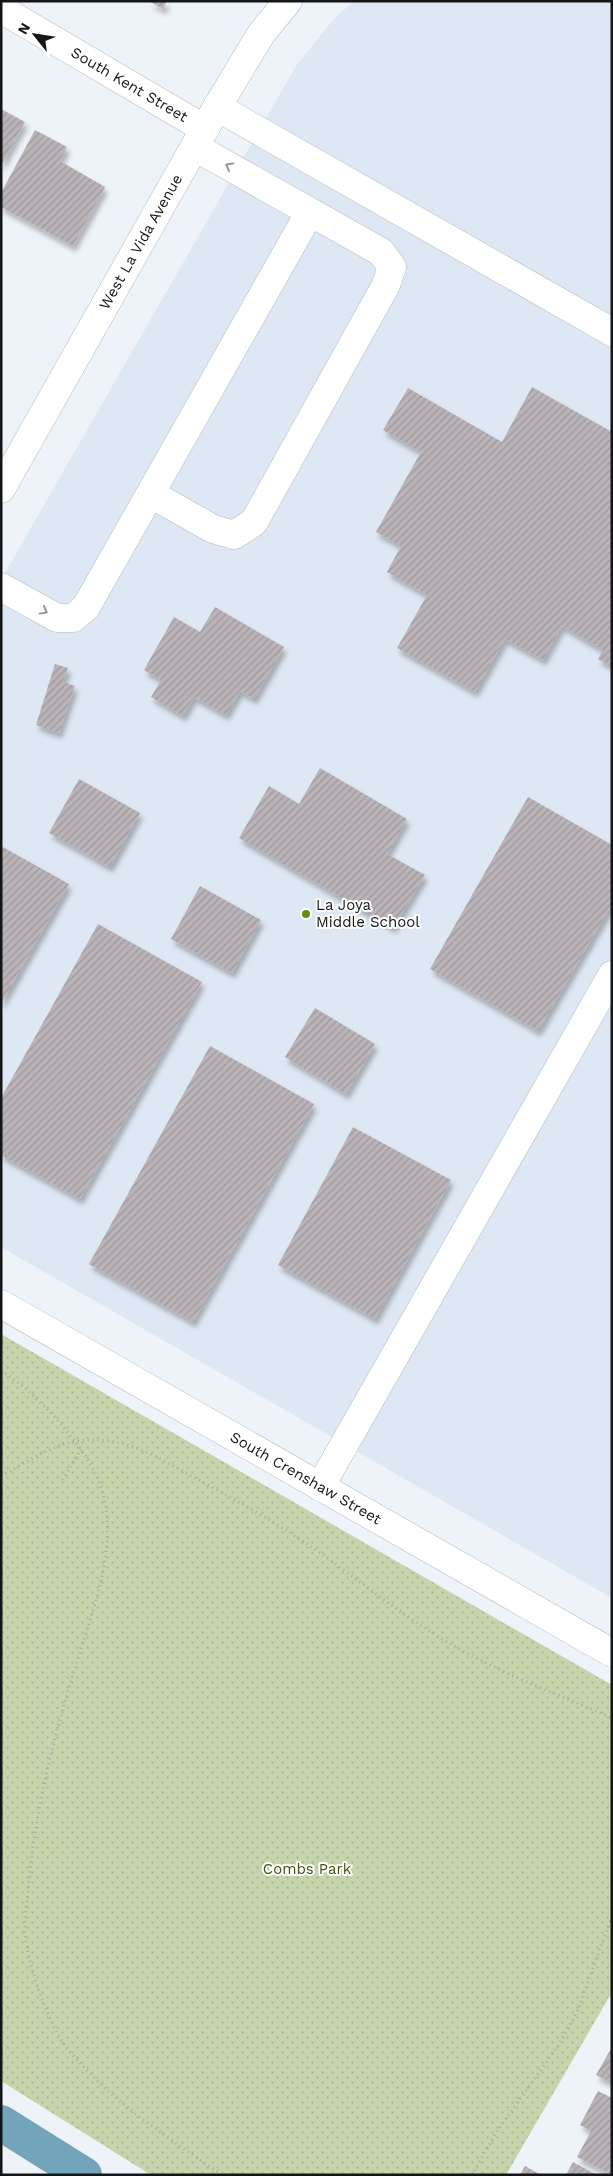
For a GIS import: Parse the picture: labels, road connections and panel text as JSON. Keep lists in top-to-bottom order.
{
  "streets": {
    "street": ["South Kent Street", "West La Vida Avenue", "South Crenshaw Street"]
  },
  "crossings": [
    ["South Kent Street", "West La Vida Avenue"]
  ],
  "parks": ["Combs Park"],
  "places": ["La Joya Middle School"],
  "north": "top left"
}
